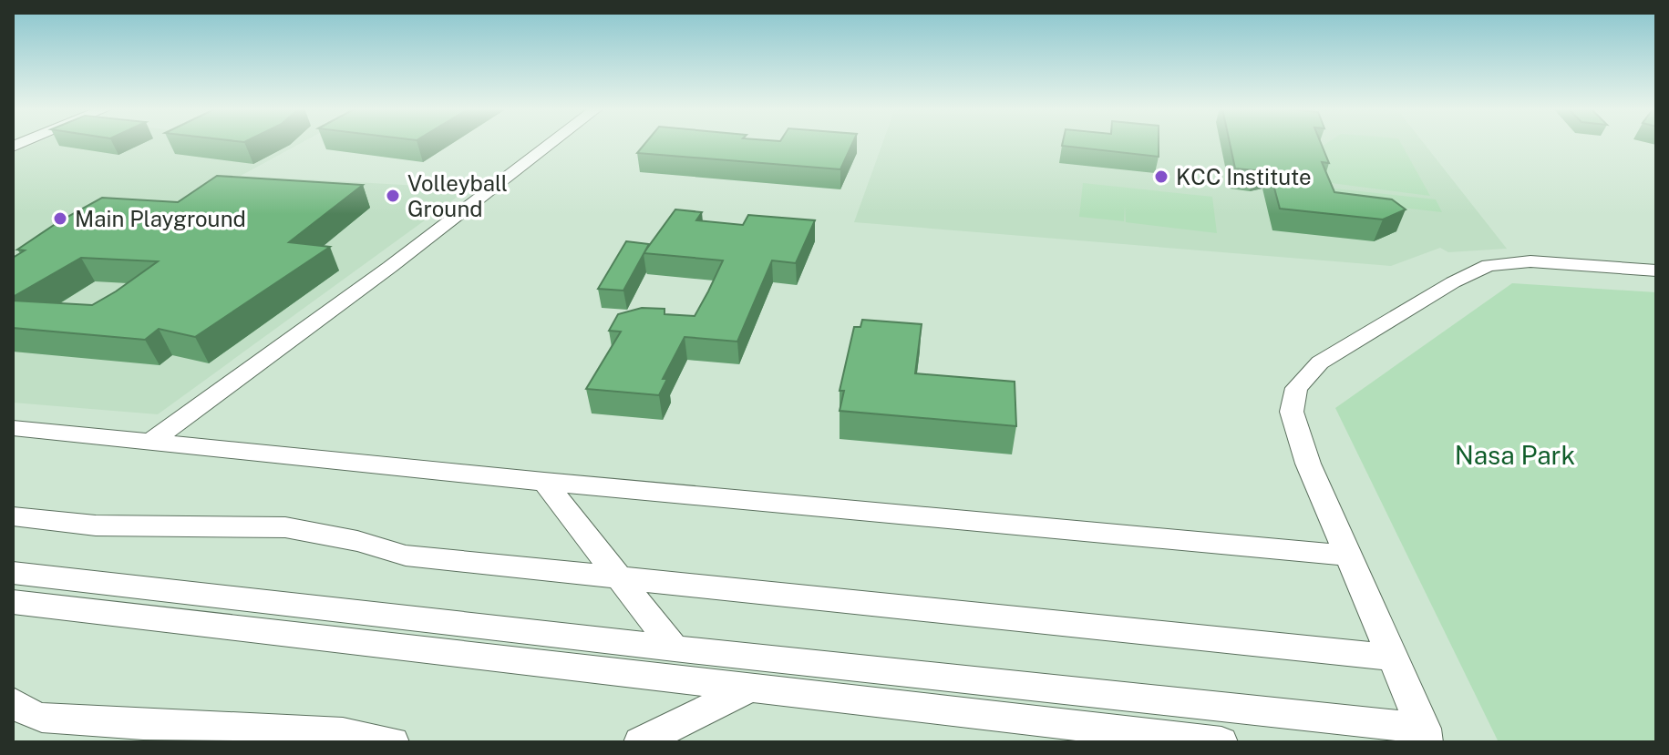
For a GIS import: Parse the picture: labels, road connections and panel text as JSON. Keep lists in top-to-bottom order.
{
  "parks": ["Nasa Park"],
  "places": ["KCC Institute", "Volleyball Ground", "Main Playground"]
}
